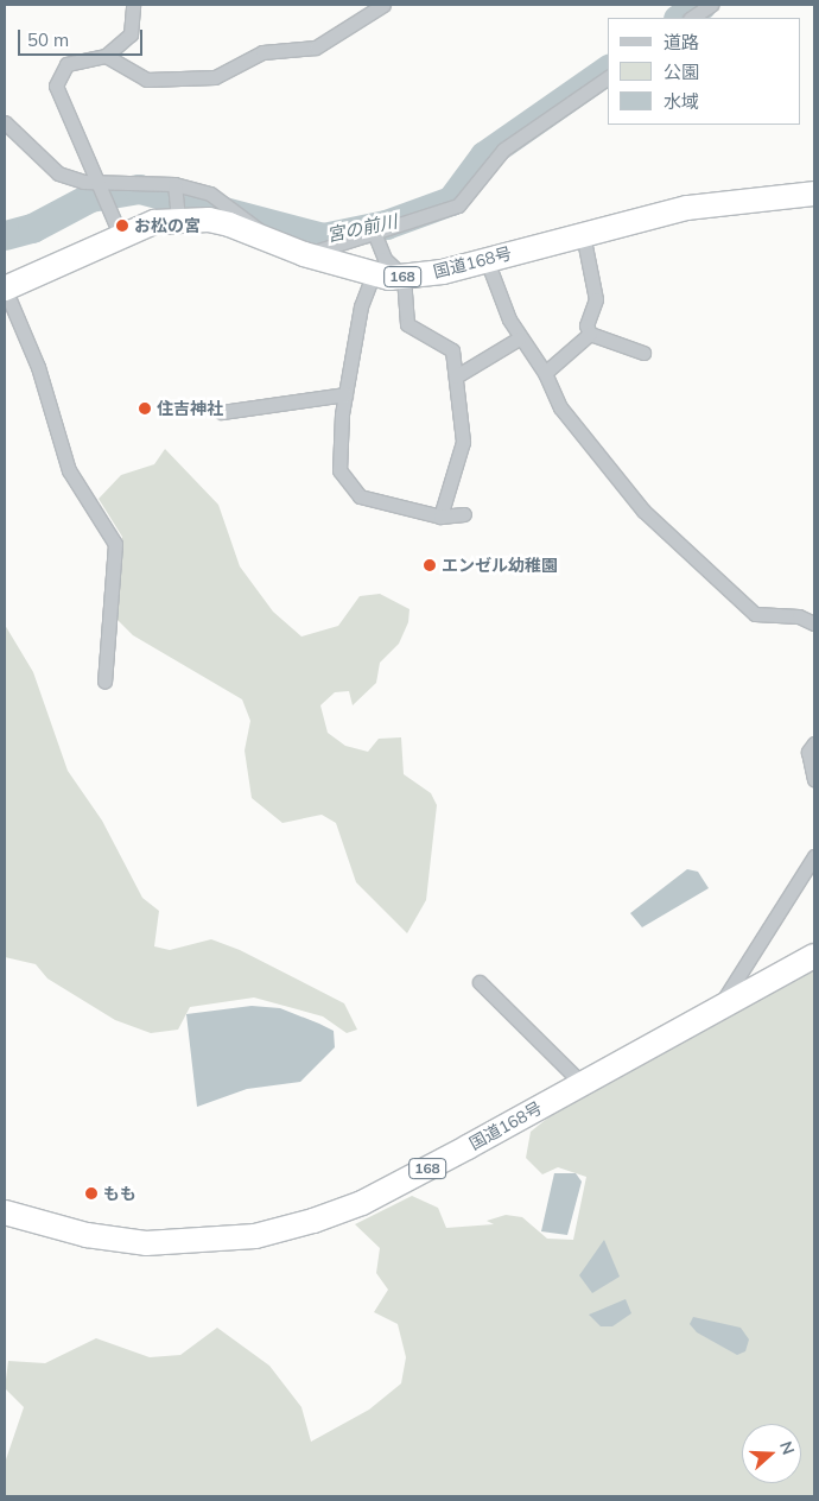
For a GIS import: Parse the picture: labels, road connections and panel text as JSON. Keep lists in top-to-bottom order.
{
  "streets": {
    "highway": ["国道168号", "168"]
  },
  "water": ["宮の前川"],
  "places": [
    "お松の宮",
    "住吉神社",
    "エンゼル幼稚園",
    "もも"
  ],
  "legend": ["道路", "公園", "水域"],
  "scale_bar": "50 m",
  "north": "right"
}
